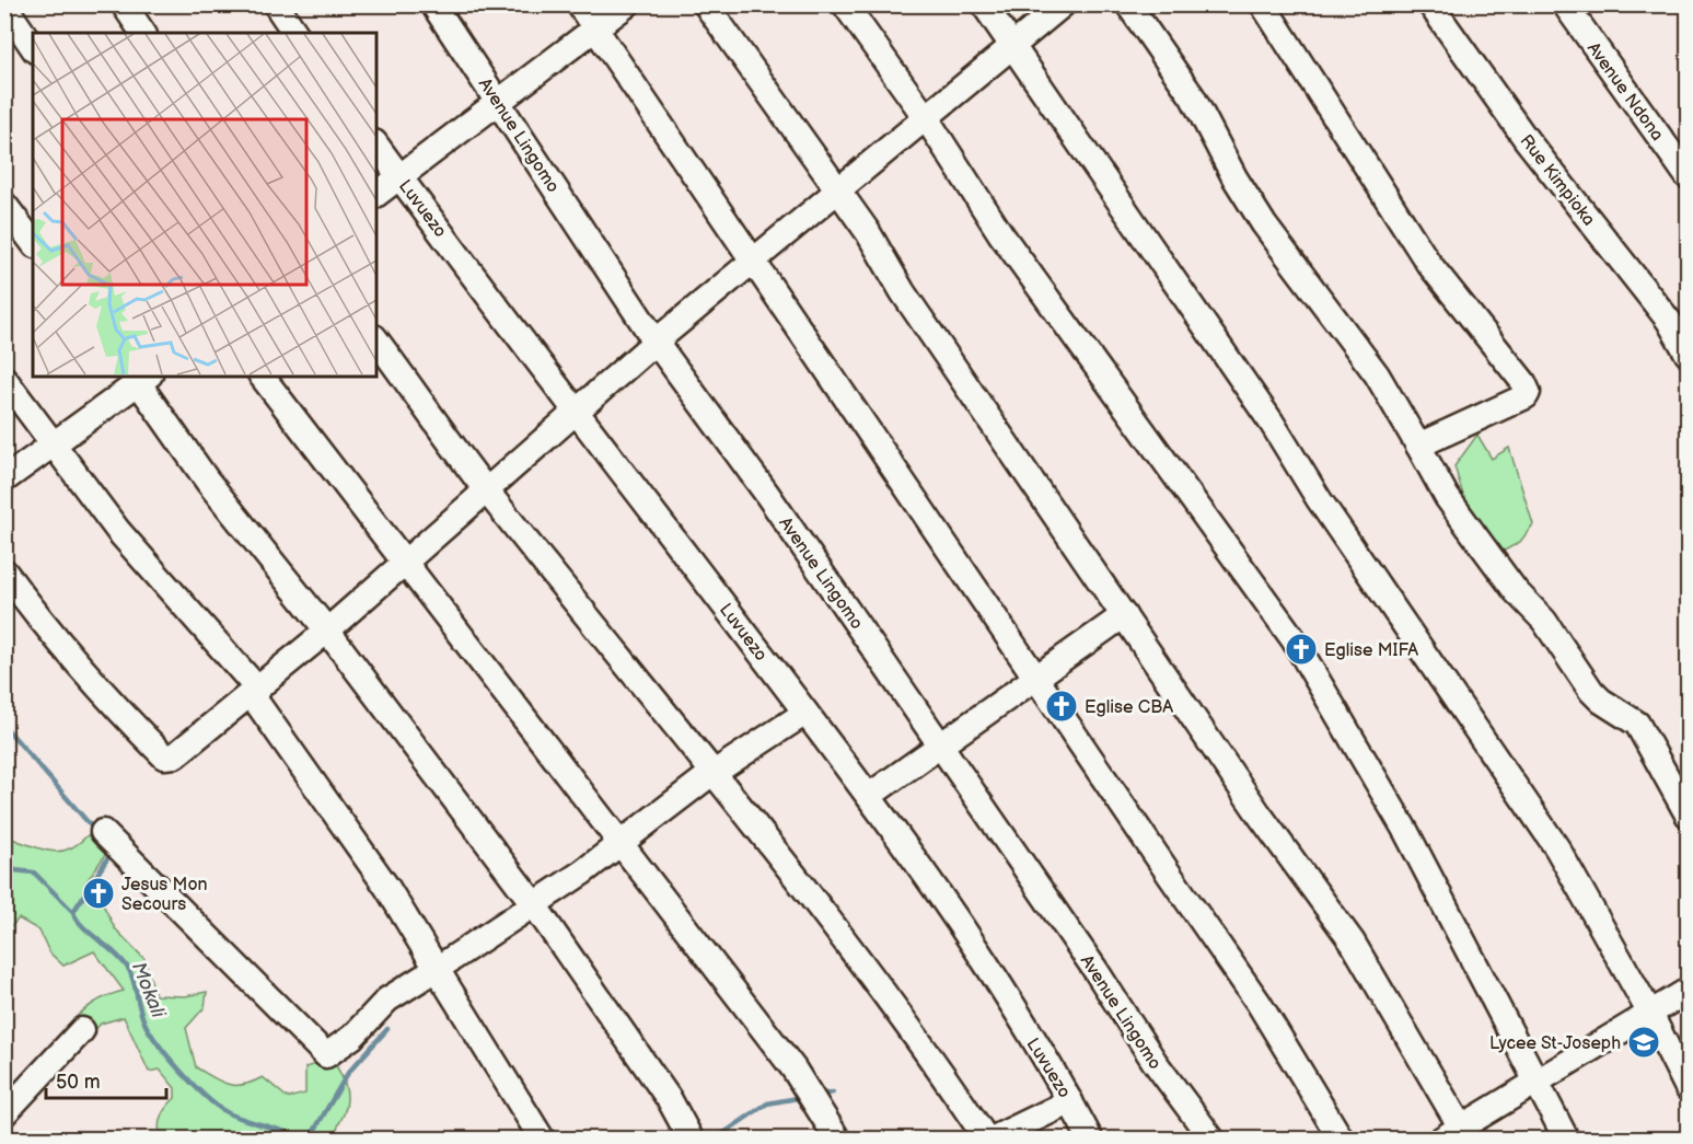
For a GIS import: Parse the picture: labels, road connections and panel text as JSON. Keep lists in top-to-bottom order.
{
  "streets": {
    "street": [
      "Avenue Ndona",
      "Avenue Lingomo",
      "Rue Kimpioka",
      "Luvuezo"
    ]
  },
  "water": ["Mokali"],
  "places": {
    "church": ["Eglise MIFA", "Eglise CBA", "Jesus Mon Secours"],
    "school or university": ["Lycee St-Joseph"]
  },
  "scale_bar": "50 m"
}
